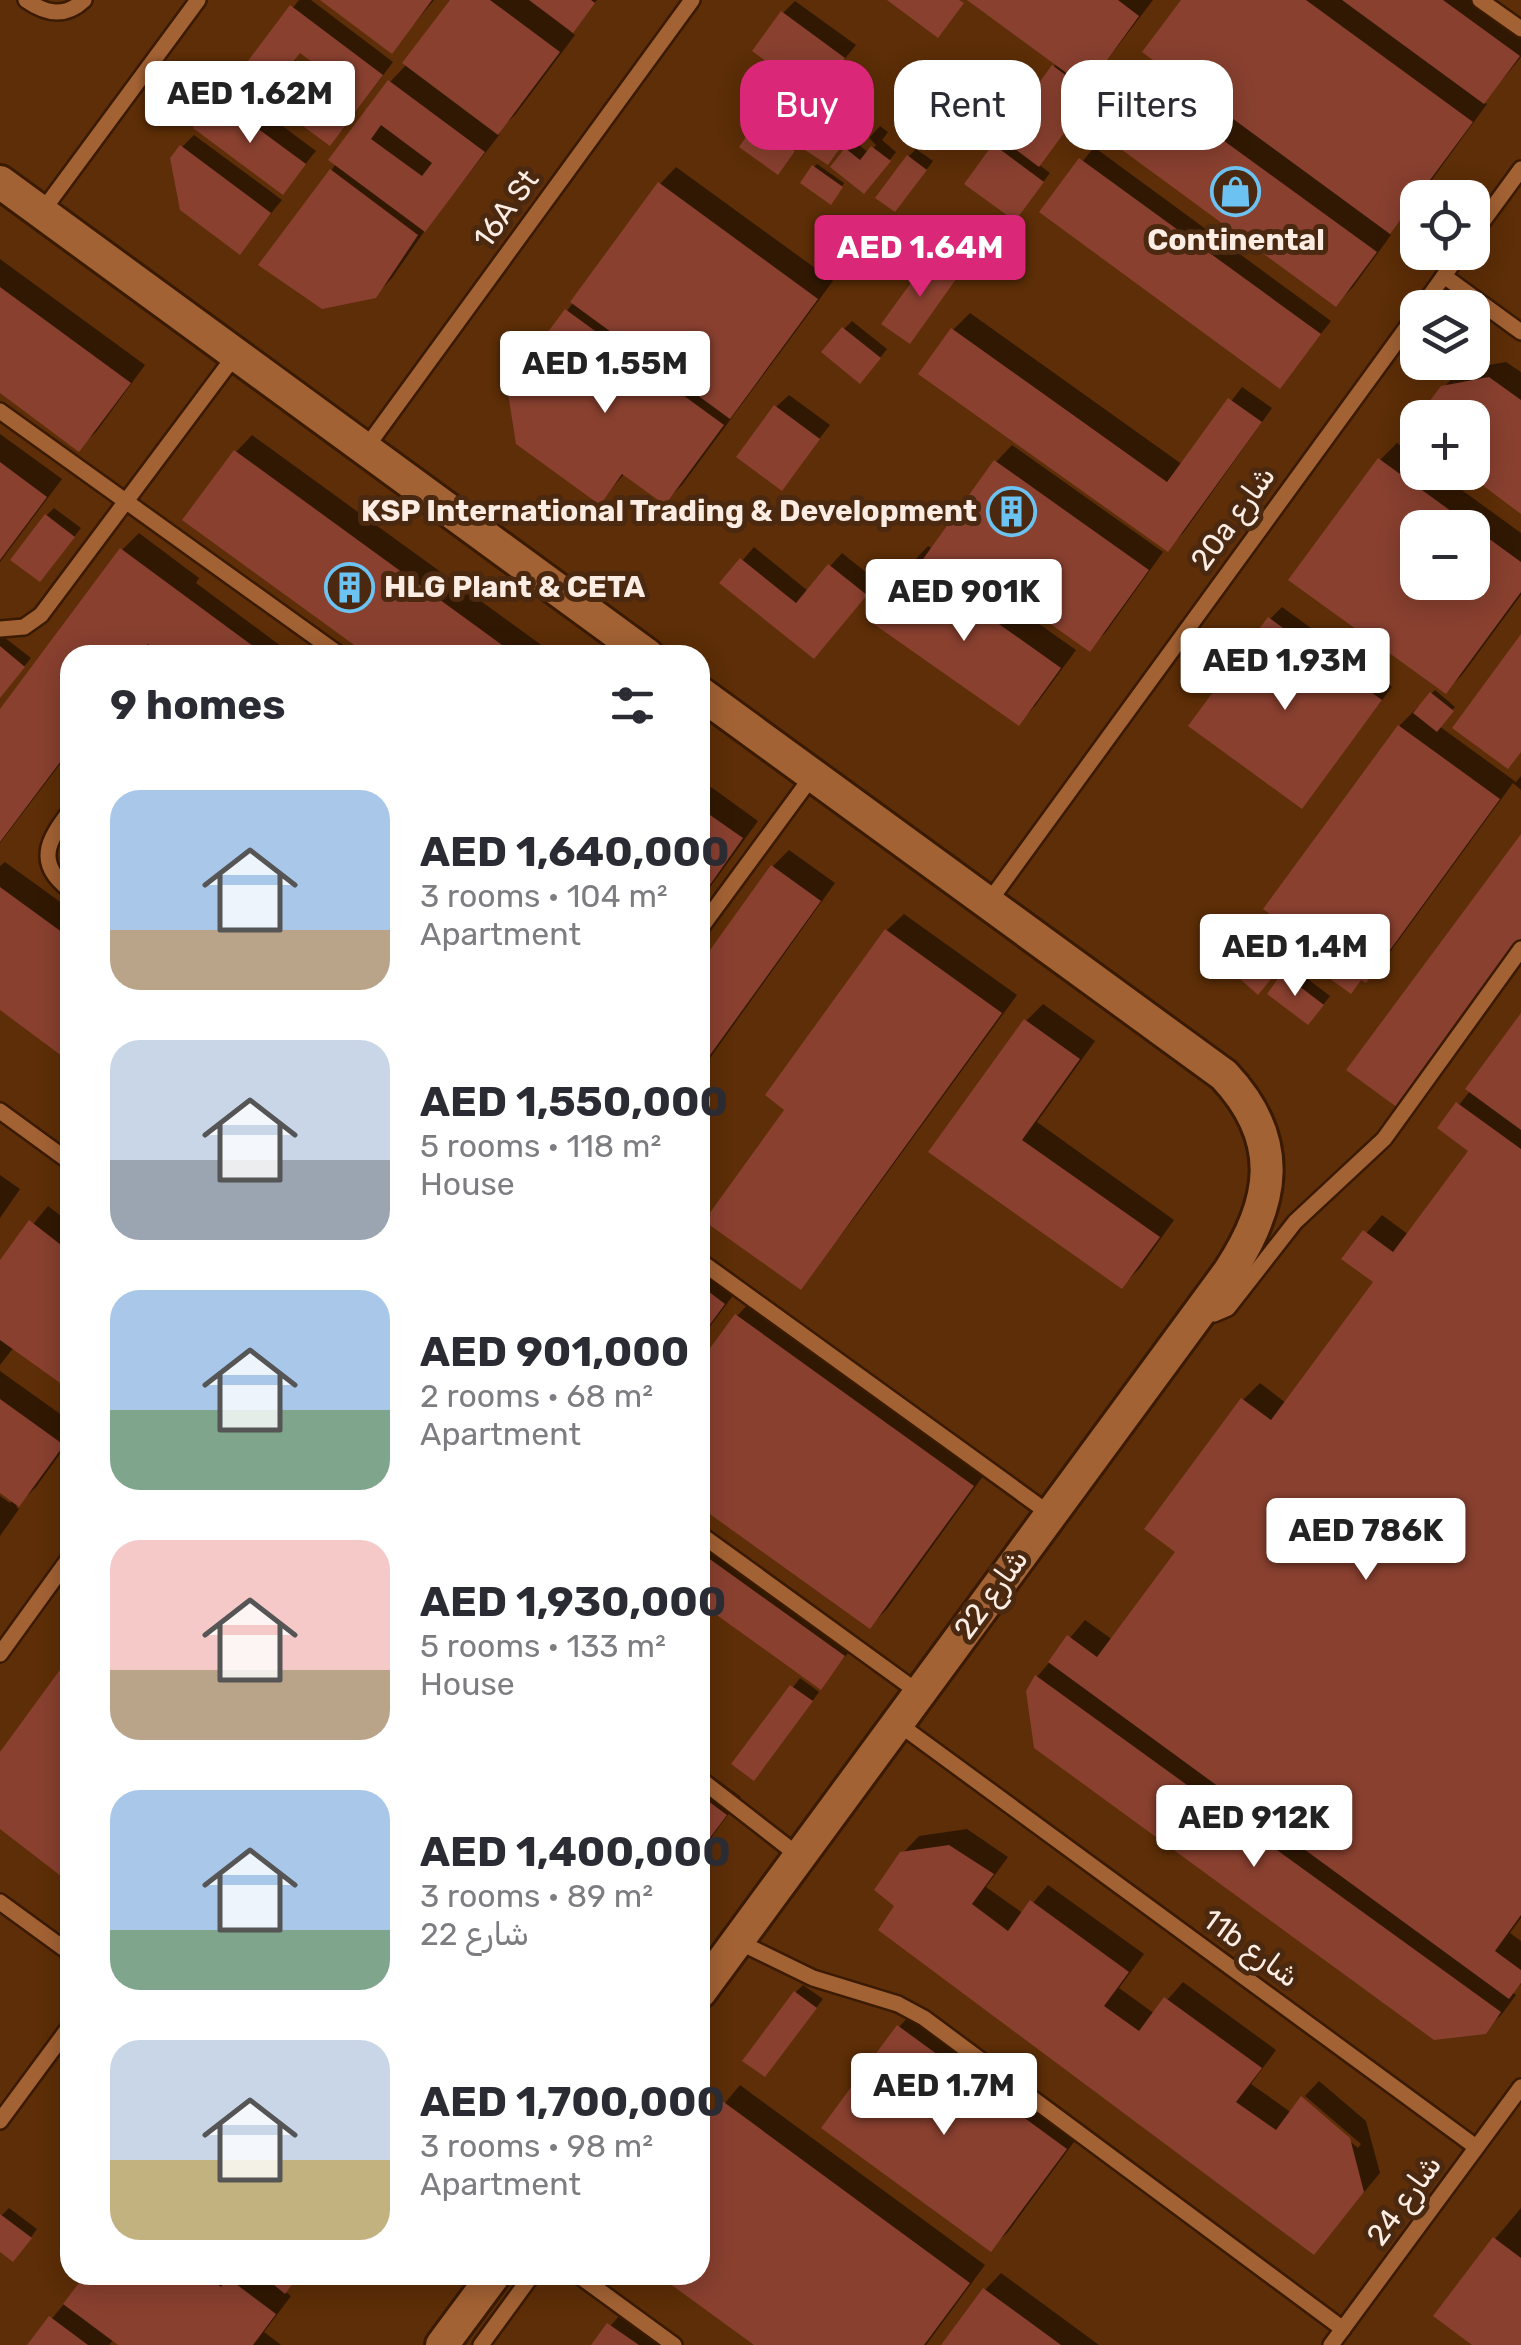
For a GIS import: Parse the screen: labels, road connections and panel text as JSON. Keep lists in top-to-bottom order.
{
  "streets": {
    "street": ["شارع 22"],
    "lane": [
      "16A St",
      "20a شارع",
      "11b شارع",
      "شارع 24"
    ]
  },
  "crossings": [
    ["20a شارع", "شارع 22"],
    ["شارع 22", "11b شارع"],
    ["11b شارع", "شارع 24"]
  ],
  "places": {
    "shop": ["Continental"],
    "building": ["KSP International Trading & Development", "HLG Plant & CETA"]
  },
  "page": {
    "chip": ["Buy", "Rent", "Filters"],
    "price": [
      "AED 1.62M",
      "AED 1.64M",
      "AED 1.55M",
      "AED 901K",
      "AED 1.93M",
      "AED 1.4M",
      "AED 786K",
      "AED 912K",
      "AED 1.7M"
    ],
    "map_buttons": ["+", "−"],
    "heading": "9 homes",
    "list": [
      {
        "name": "AED 1,640,000",
        "note": "3 rooms · 104 m² · Apartment"
      },
      {
        "name": "AED 1,550,000",
        "note": "5 rooms · 118 m² · House"
      },
      {
        "name": "AED 901,000",
        "note": "2 rooms · 68 m² · Apartment"
      },
      {
        "name": "AED 1,930,000",
        "note": "5 rooms · 133 m² · House"
      },
      {
        "name": "AED 1,400,000",
        "note": "3 rooms · 89 m² · شارع 22"
      },
      {
        "name": "AED 1,700,000",
        "note": "3 rooms · 98 m² · Apartment"
      }
    ]
  }
}
